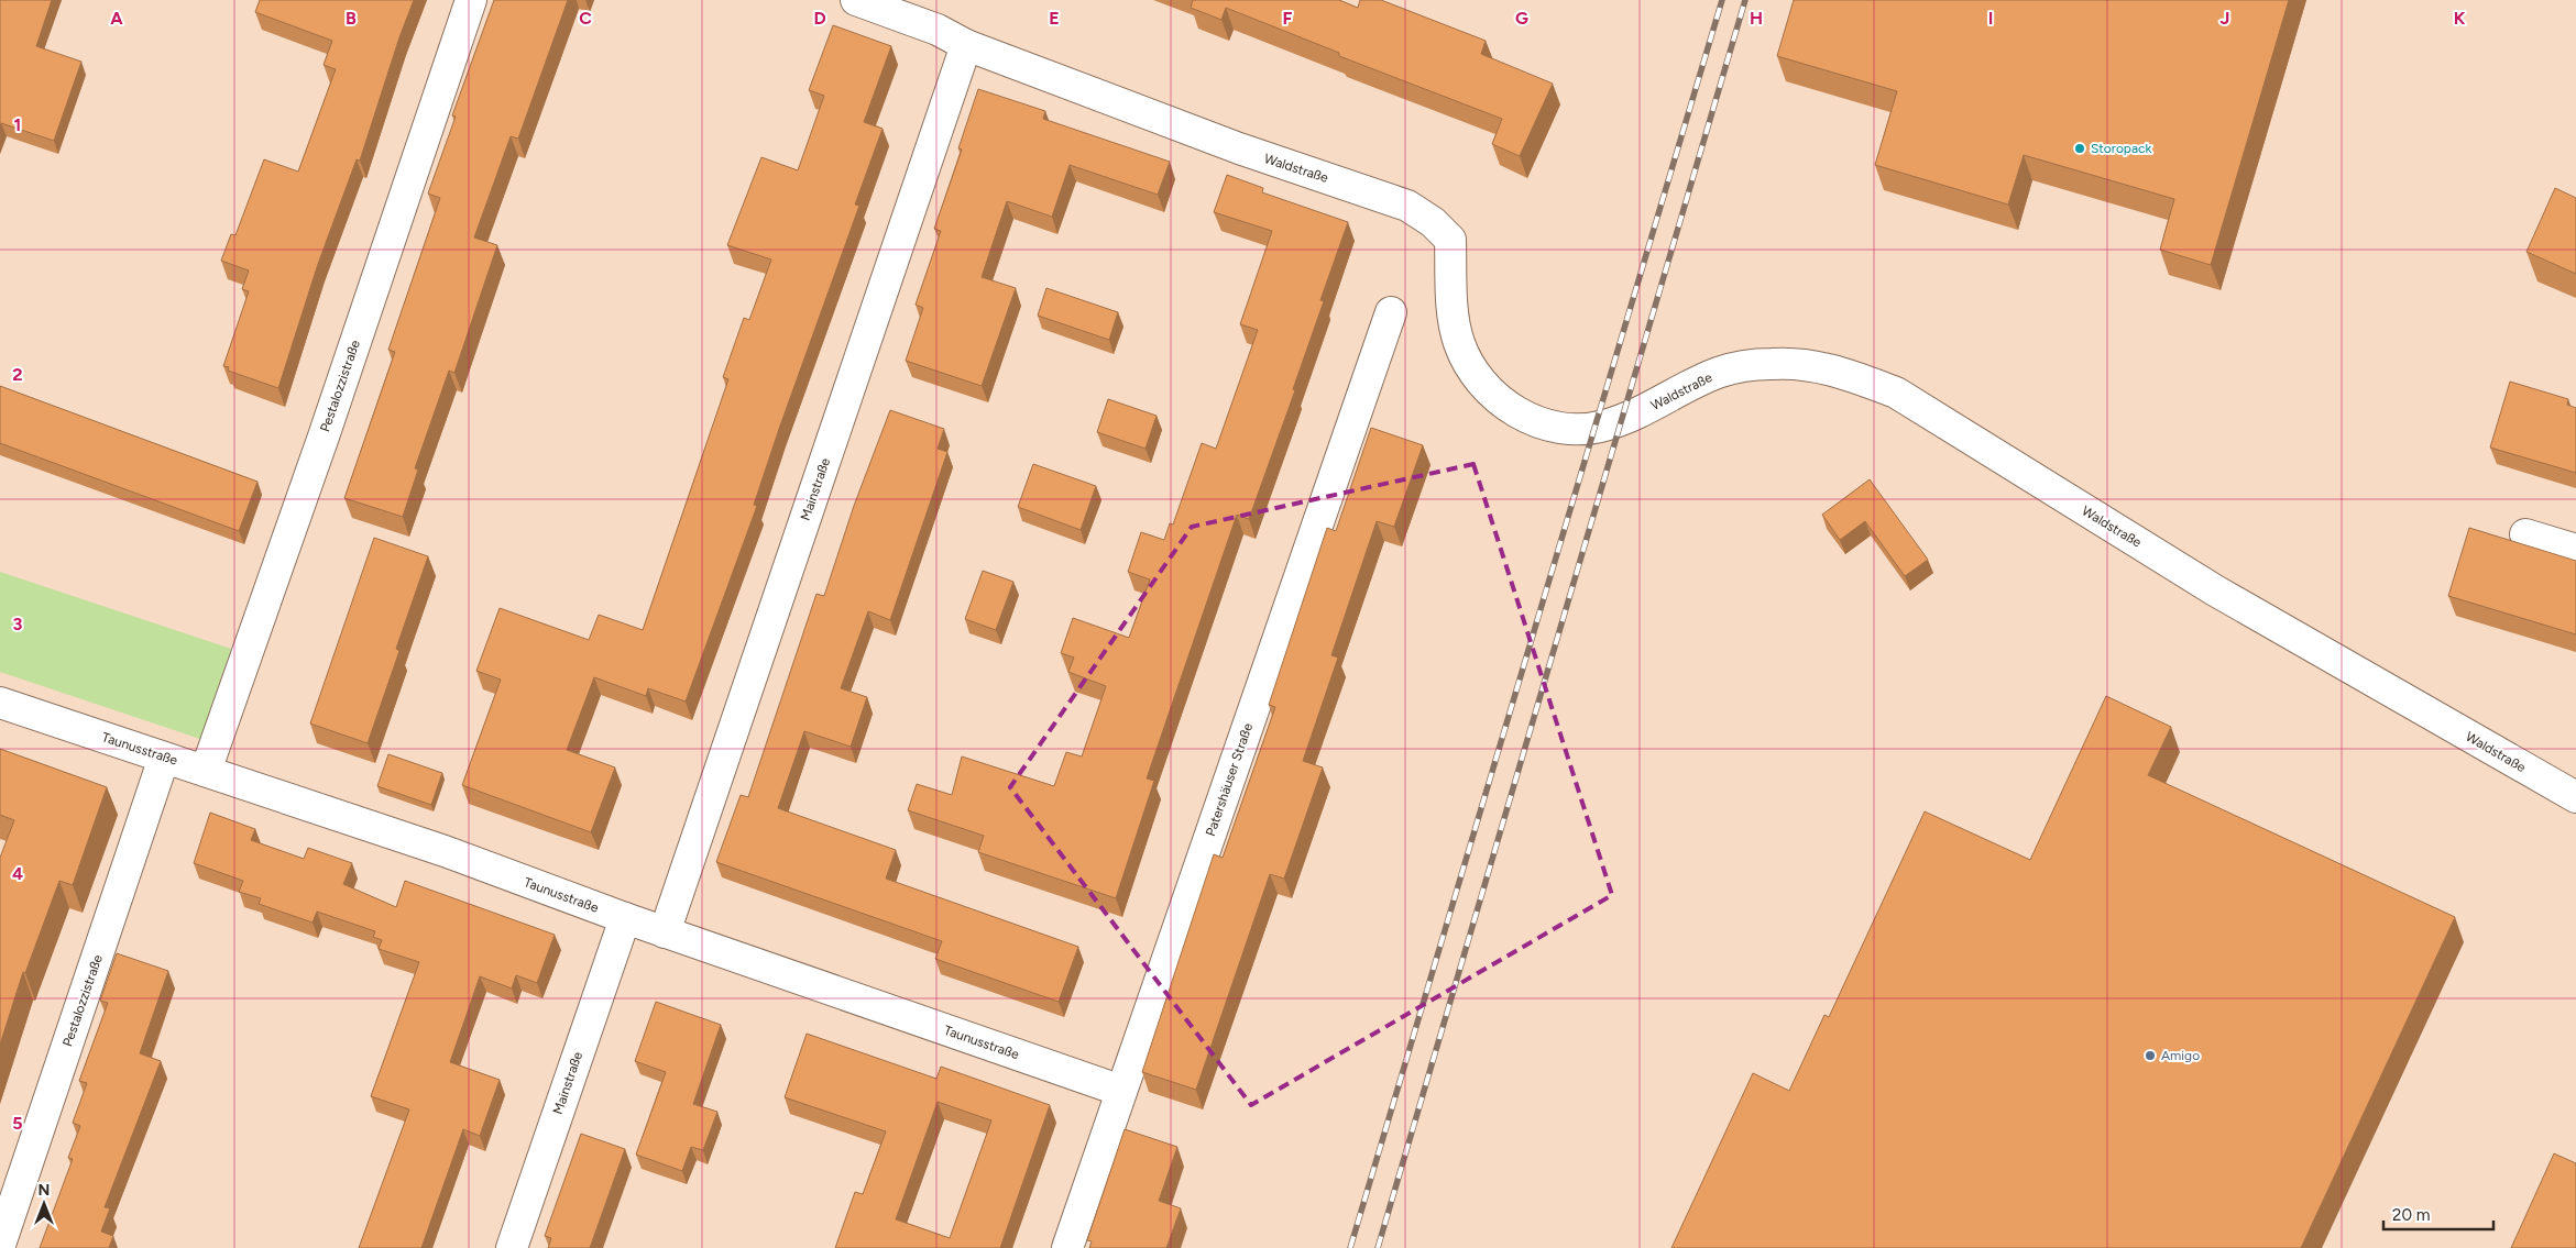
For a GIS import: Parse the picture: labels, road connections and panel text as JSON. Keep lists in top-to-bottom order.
{
  "streets": {
    "street": [
      "Waldstraße",
      "Pestalozzistraße",
      "Mainstraße",
      "Taunusstraße",
      "Patershäuser Straße"
    ]
  },
  "crossings": [
    ["Waldstraße", "Mainstraße"],
    ["Pestalozzistraße", "Taunusstraße"],
    ["Mainstraße", "Taunusstraße"],
    ["Taunusstraße", "Patershäuser Straße"]
  ],
  "places": ["Storopack", "Amigo"],
  "scale_bar": "20 m",
  "north": "top",
  "grid": {
    "columns": [
      "A",
      "B",
      "C",
      "D",
      "E",
      "F",
      "G",
      "H",
      "I",
      "J",
      "K"
    ],
    "rows": [
      "1",
      "2",
      "3",
      "4",
      "5"
    ]
  }
}
